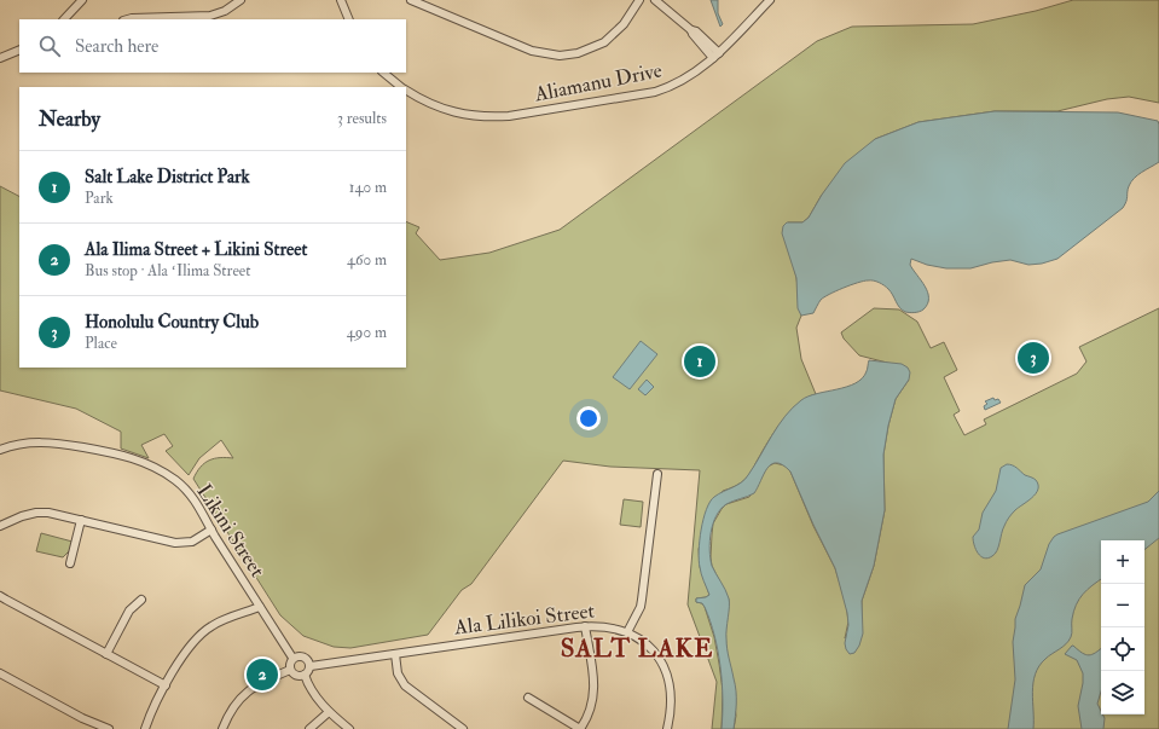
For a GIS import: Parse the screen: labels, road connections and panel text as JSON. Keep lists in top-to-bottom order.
{
  "streets": {
    "street": ["Aliamanu Drive", "Likini Street", "Ala Lilikoi Street"]
  },
  "crossings": [
    ["Likini Street", "Ala Lilikoi Street"]
  ],
  "districts": ["SALT LAKE"],
  "page": {
    "search": "Search here",
    "heading": ["Nearby", "3 results"],
    "list": [
      {
        "mark": "1",
        "name": "Salt Lake District Park",
        "note": "Park",
        "value": "140 m"
      },
      {
        "mark": "2",
        "name": "Ala Ilima Street + Likini Street",
        "note": "Bus stop · Ala ʻIlima Street",
        "value": "460 m"
      },
      {
        "mark": "3",
        "name": "Honolulu Country Club",
        "note": "Place",
        "value": "490 m"
      }
    ],
    "pins": ["3", "1", "2"],
    "map_buttons": ["+", "−"]
  }
}
